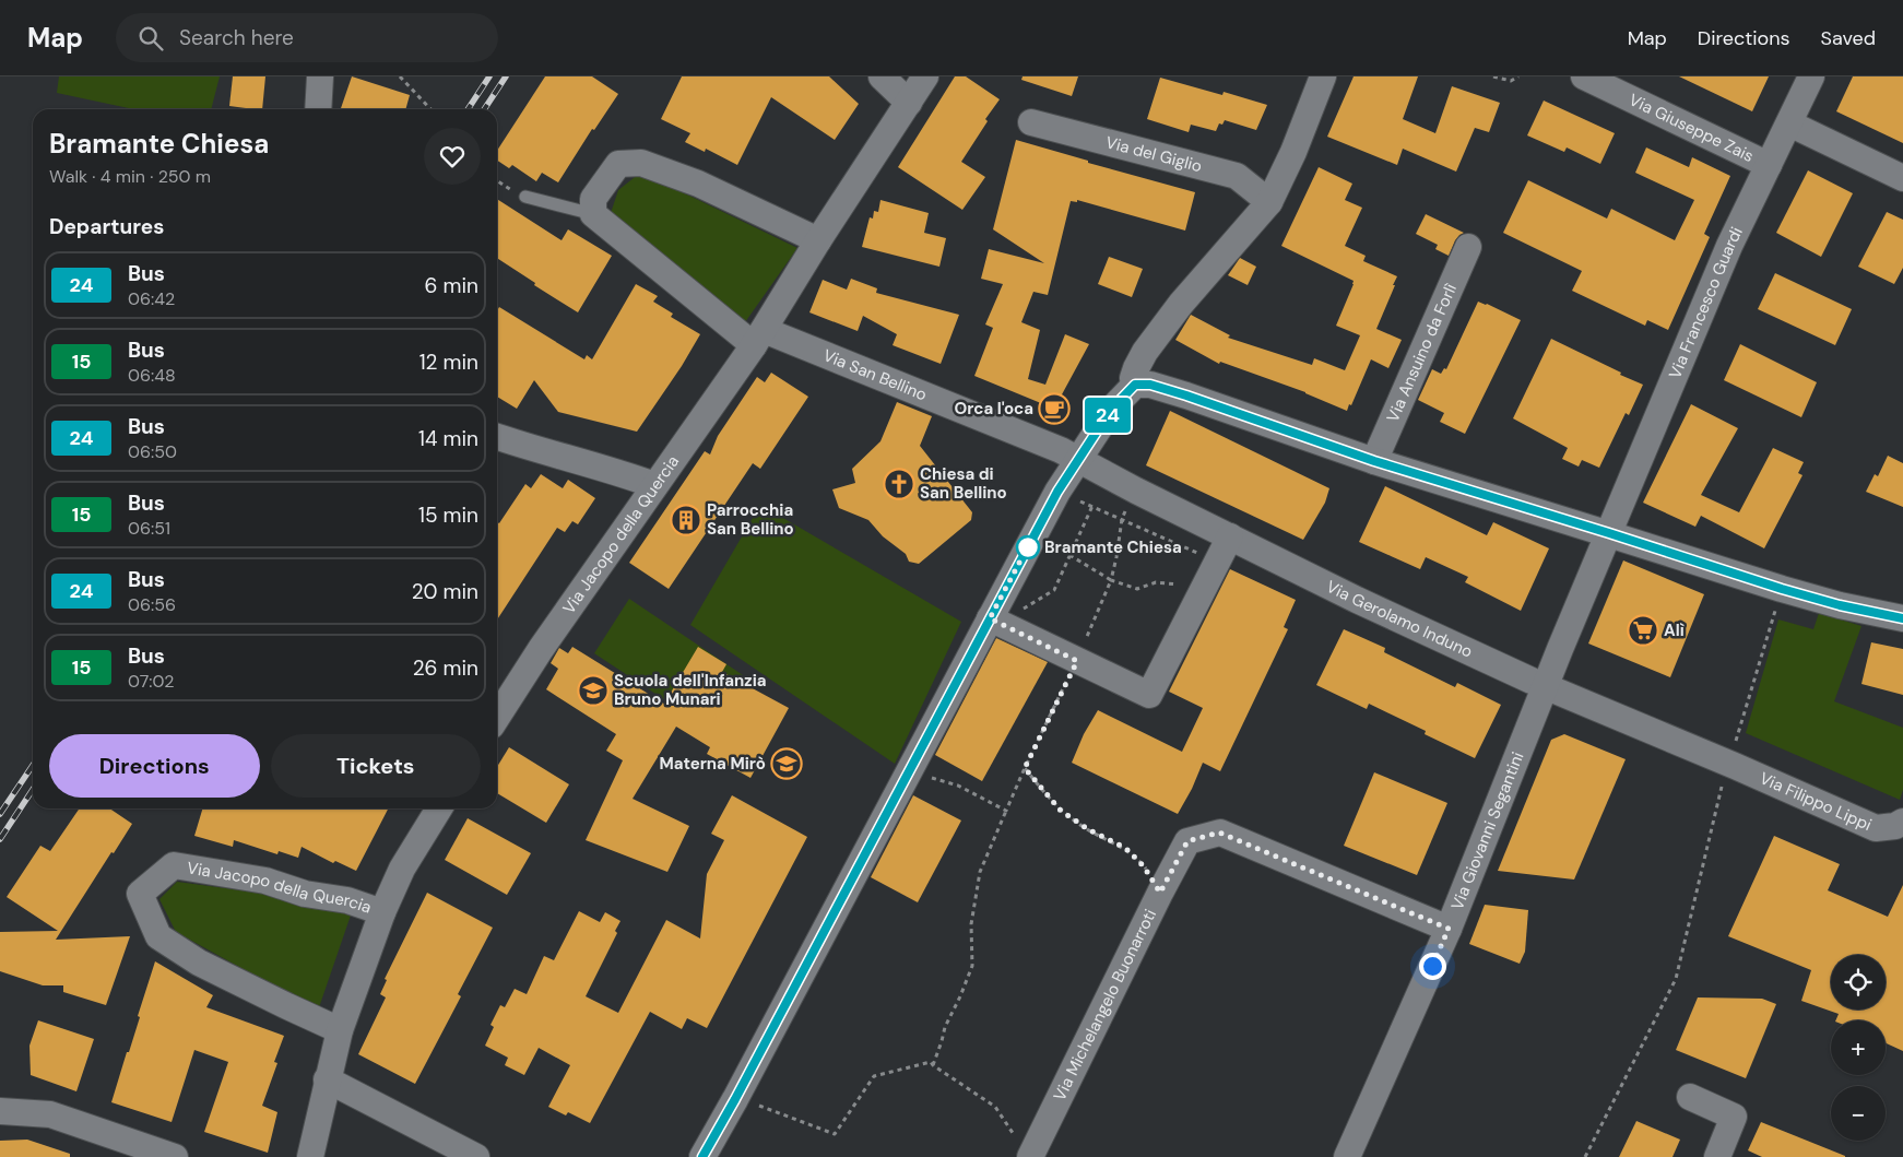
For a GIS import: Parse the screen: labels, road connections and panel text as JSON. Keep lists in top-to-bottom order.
{
  "streets": {
    "street": [
      "Via Giuseppe Zais",
      "Via del Giglio",
      "Via Francesco Guardi",
      "Via Ansuino da Forlì",
      "Via San Bellino",
      "Via Jacopo della Quercia",
      "Via Gerolamo Induno",
      "Via Filippo Lippi",
      "Via Giovanni Segantini",
      "Via Michelangelo Buonarroti"
    ]
  },
  "crossings": [
    ["Via Giuseppe Zais", "Via Francesco Guardi"],
    ["Via Francesco Guardi", "Via Giovanni Segantini"],
    ["Via San Bellino", "Via Jacopo della Quercia"],
    ["Via San Bellino", "Via Gerolamo Induno"],
    ["Via Gerolamo Induno", "Via Filippo Lippi"],
    ["Via Gerolamo Induno", "Via Giovanni Segantini"],
    ["Via Giovanni Segantini", "Via Michelangelo Buonarroti"]
  ],
  "places": {
    "cafe": ["Orca l'oca"],
    "church": ["Chiesa di San Bellino"],
    "building": ["Parrocchia San Bellino"],
    "other": ["Bramante Chiesa"],
    "supermarket": ["Alì"],
    "school or university": ["Scuola dell'Infanzia Bruno Munari", "Materna Mirò"]
  },
  "lines": ["bus line 24"],
  "page": {
    "header": "Map",
    "search": "Search here",
    "nav": ["Map", "Directions", "Saved"],
    "on_map": "24",
    "heading": [
      ["Bramante Chiesa", "Walk · 4 min · 250 m"],
      "Departures"
    ],
    "list": [
      {
        "mark": "24",
        "name": "Bus",
        "note": "06:42",
        "value": "6 min"
      },
      {
        "mark": "15",
        "name": "Bus",
        "note": "06:48",
        "value": "12 min"
      },
      {
        "mark": "24",
        "name": "Bus",
        "note": "06:50",
        "value": "14 min"
      },
      {
        "mark": "15",
        "name": "Bus",
        "note": "06:51",
        "value": "15 min"
      },
      {
        "mark": "24",
        "name": "Bus",
        "note": "06:56",
        "value": "20 min"
      },
      {
        "mark": "15",
        "name": "Bus",
        "note": "07:02",
        "value": "26 min"
      }
    ],
    "buttons": ["Directions", "Tickets"],
    "map_buttons": ["+", "−"]
  }
}
